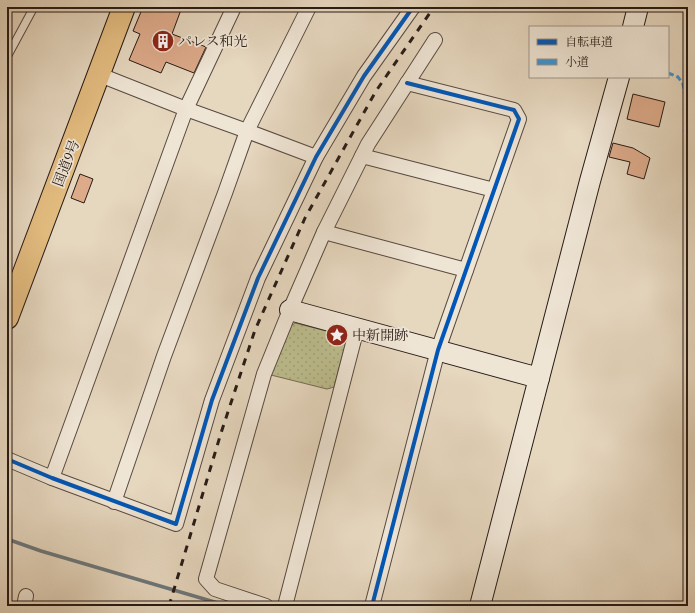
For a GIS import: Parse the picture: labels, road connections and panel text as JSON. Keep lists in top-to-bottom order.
{
  "streets": {
    "highway": ["国道9号"]
  },
  "places": {
    "building": ["パレス和光"],
    "place": ["中新開跡"]
  },
  "legend": ["自転車道", "小道"]
}
